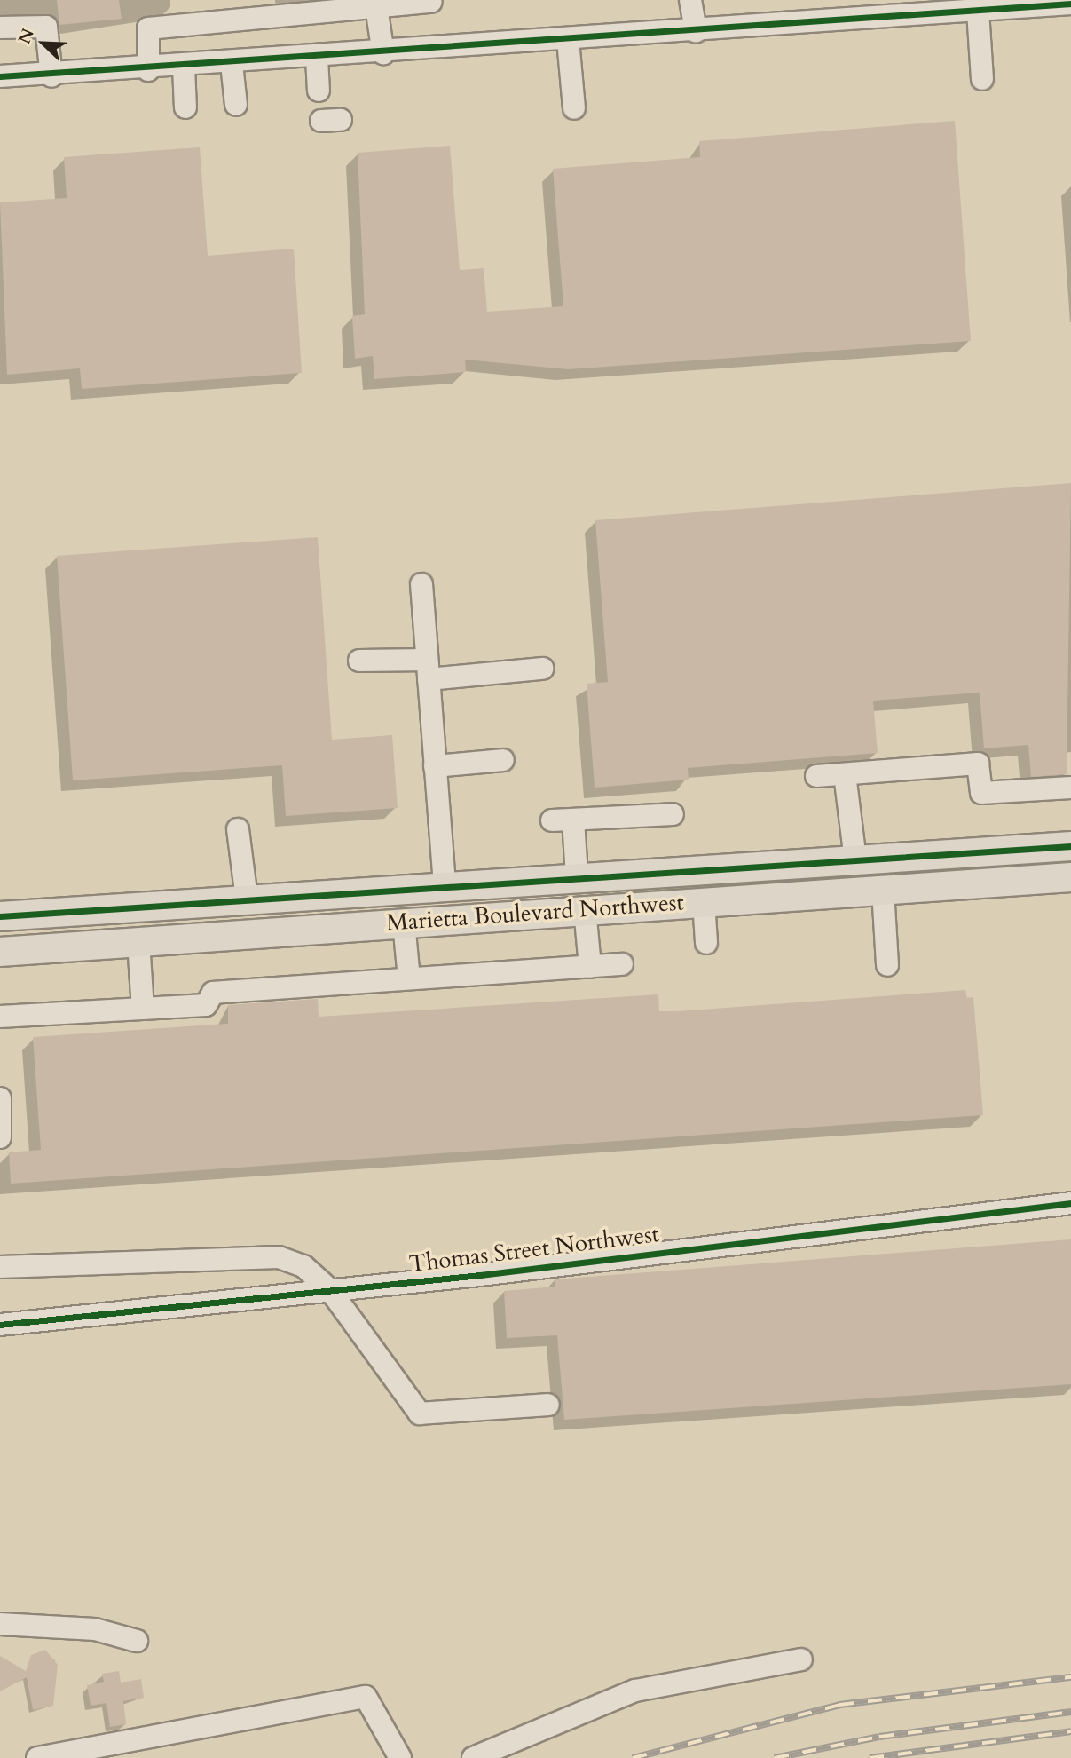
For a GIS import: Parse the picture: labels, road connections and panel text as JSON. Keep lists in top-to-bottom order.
{
  "streets": {
    "main road": ["Marietta Boulevard Northwest"],
    "street": ["Thomas Street Northwest"]
  },
  "north": "top left"
}
